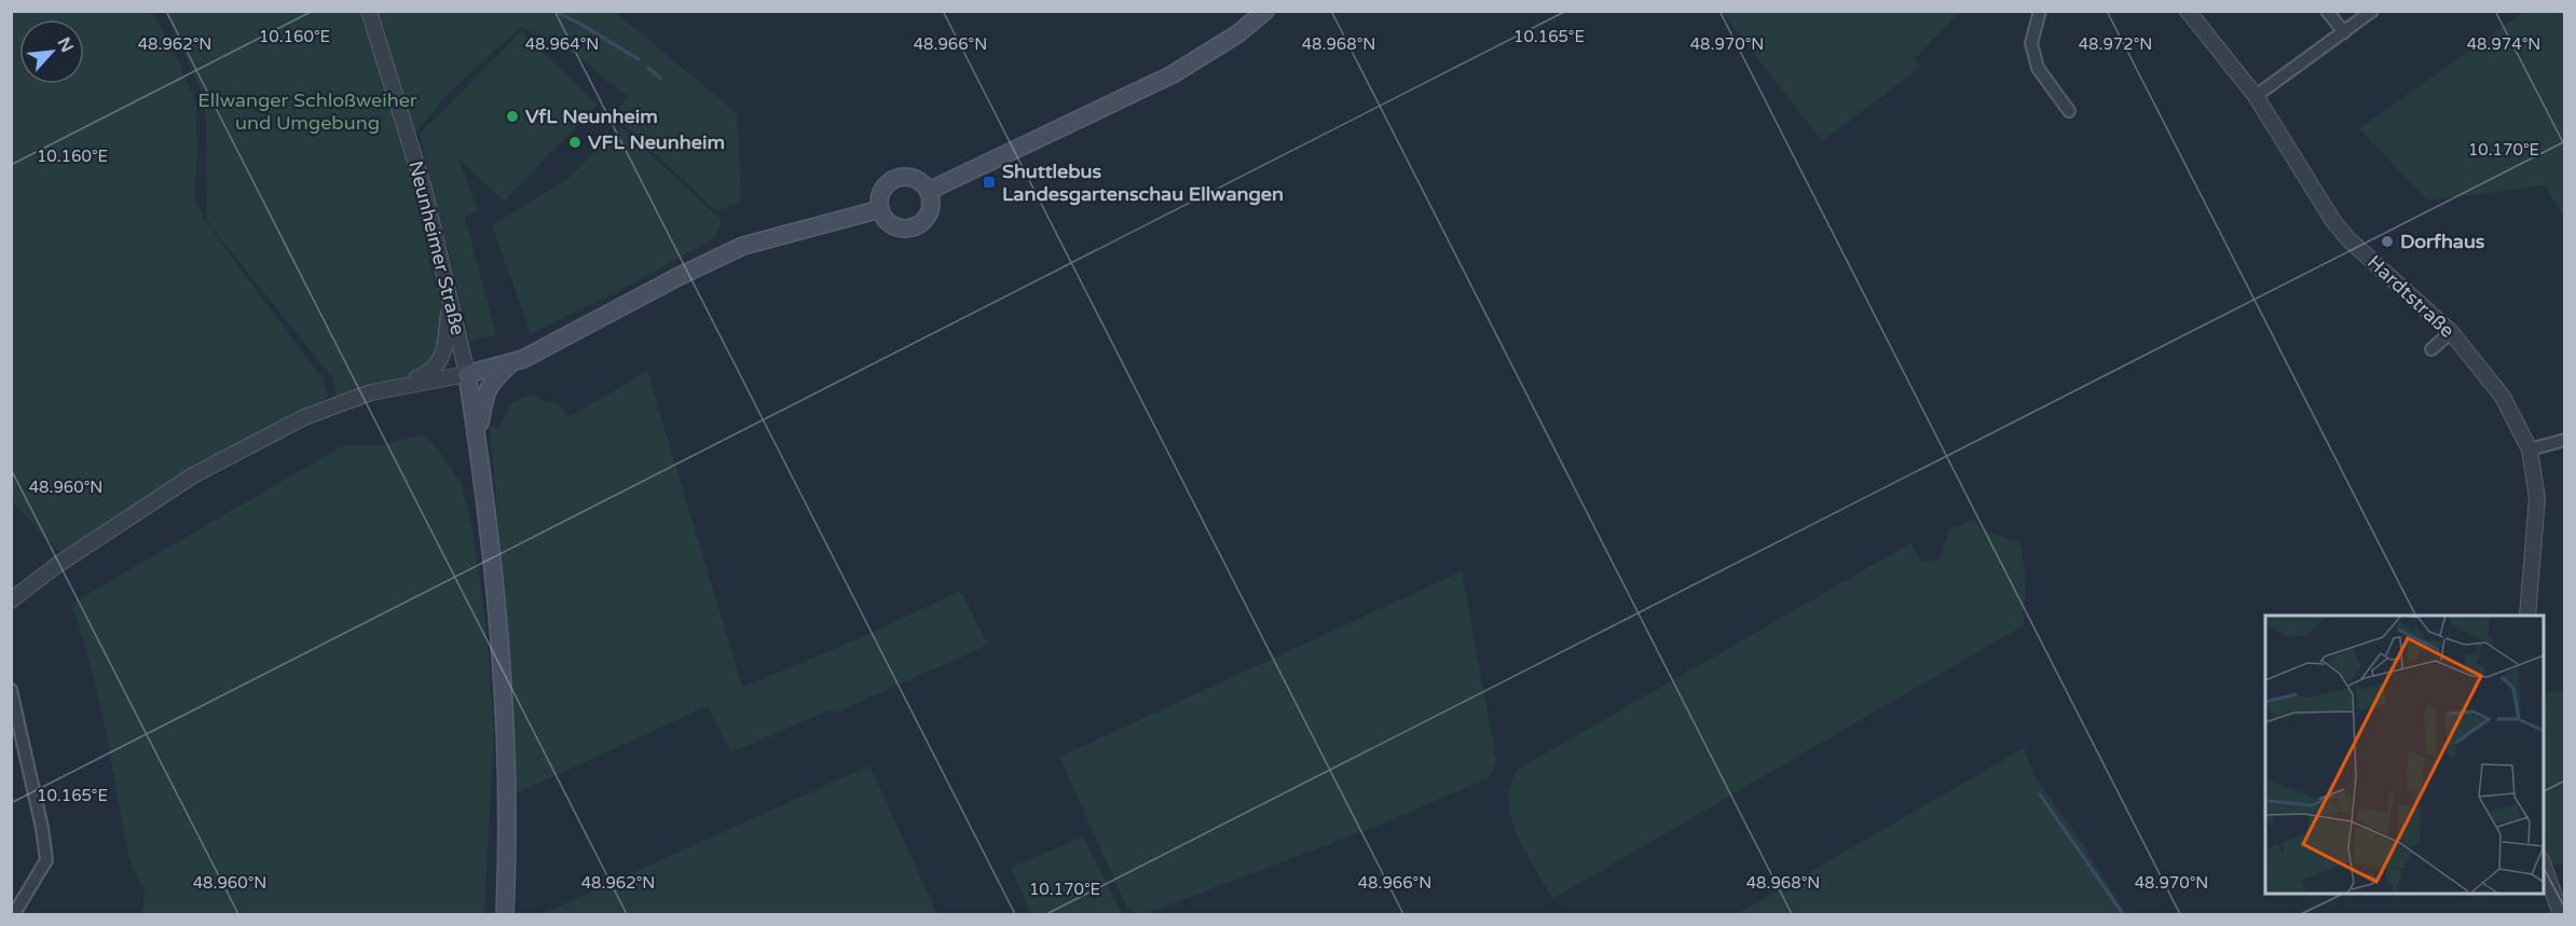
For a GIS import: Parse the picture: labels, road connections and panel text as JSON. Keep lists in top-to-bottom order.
{
  "streets": {
    "street": ["Neunheimer Straße", "Hardtstraße"]
  },
  "parks": ["Ellwanger Schloßweiher und Umgebung"],
  "places": {
    "other": ["VfL Neunheim", "VFL Neunheim", "Dorfhaus"],
    "transit": ["Shuttlebus Landesgartenschau Ellwangen"]
  },
  "north": "top right",
  "coordinates": [
    "10.160°E",
    "10.165°E",
    "48.962°N",
    "48.964°N",
    "48.966°N",
    "48.968°N",
    "48.970°N",
    "48.972°N",
    "48.974°N",
    "10.170°E",
    "48.960°N"
  ]
}
